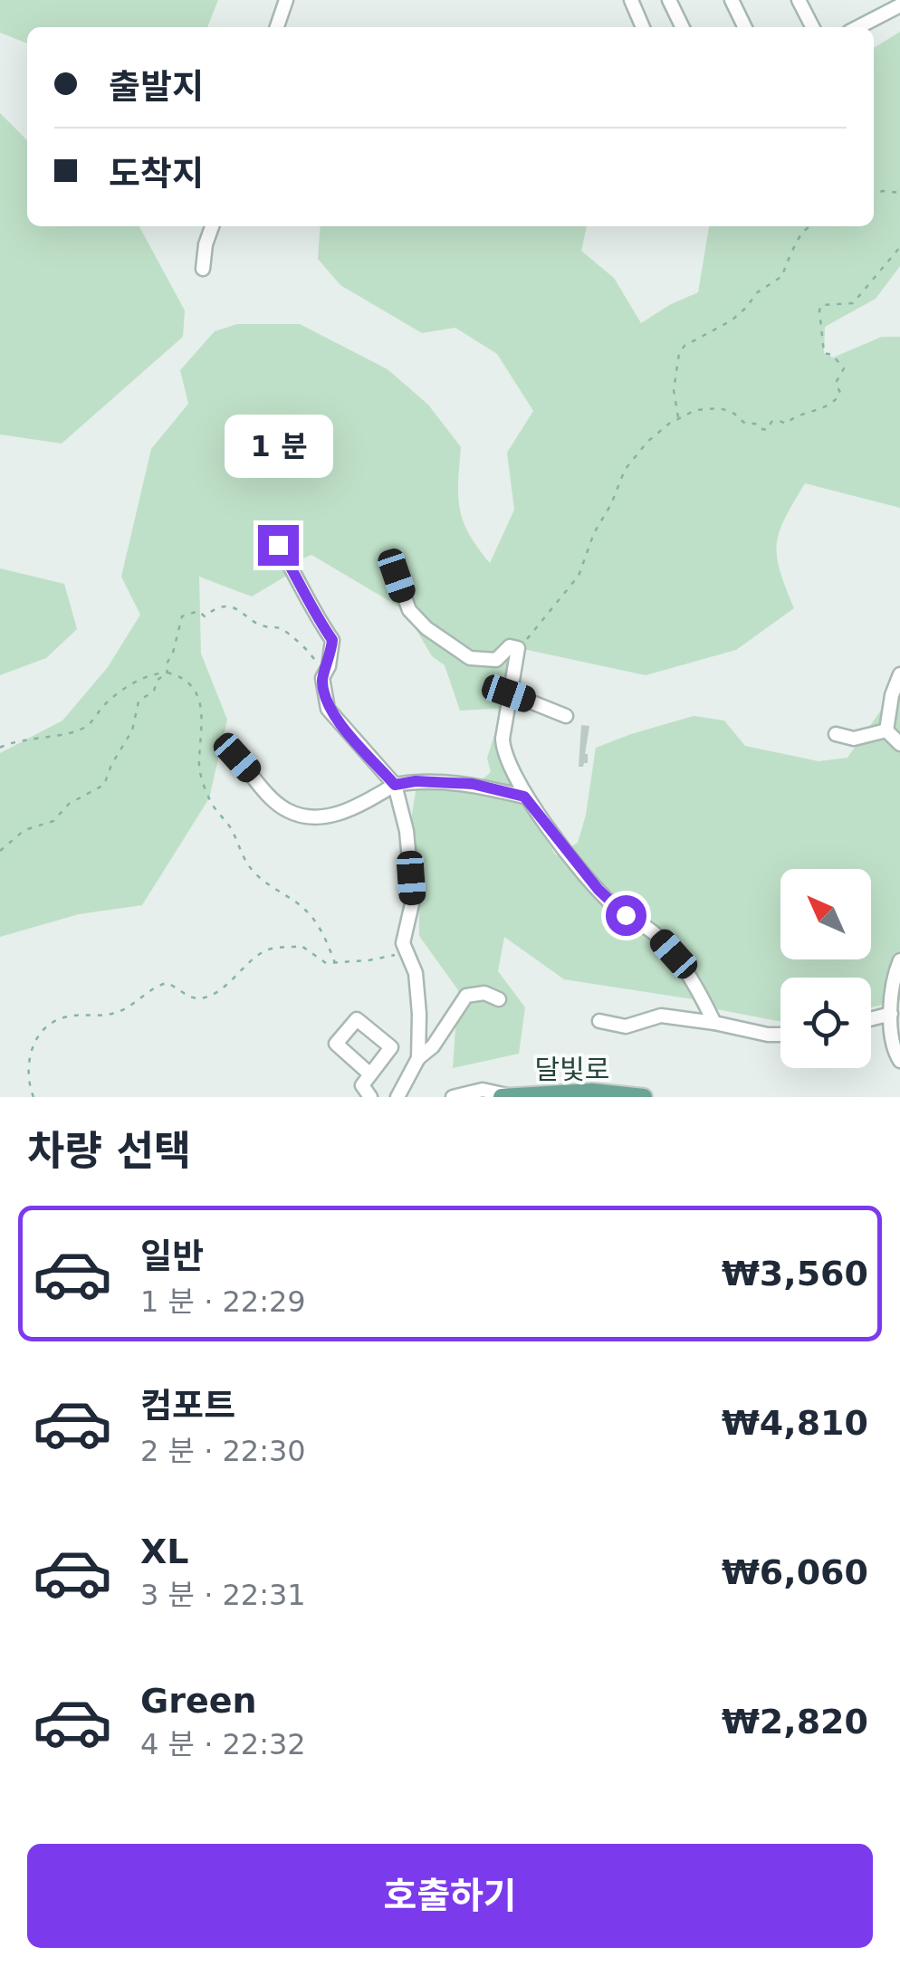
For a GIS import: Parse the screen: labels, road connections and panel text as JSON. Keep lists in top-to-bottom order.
{
  "streets": {
    "main road": ["달빛로"]
  },
  "north": "top left",
  "page": {
    "banner": ["출발지", "도착지"],
    "bubble": "1 분",
    "heading": "차량 선택",
    "list": [
      {
        "name": "일반",
        "note": "1 분 · 22:29",
        "value": "₩3,560"
      },
      {
        "name": "컴포트",
        "note": "2 분 · 22:30",
        "value": "₩4,810"
      },
      {
        "name": "XL",
        "note": "3 분 · 22:31",
        "value": "₩6,060"
      },
      {
        "name": "Green",
        "note": "4 분 · 22:32",
        "value": "₩2,820"
      }
    ],
    "buttons": "호출하기"
  }
}
